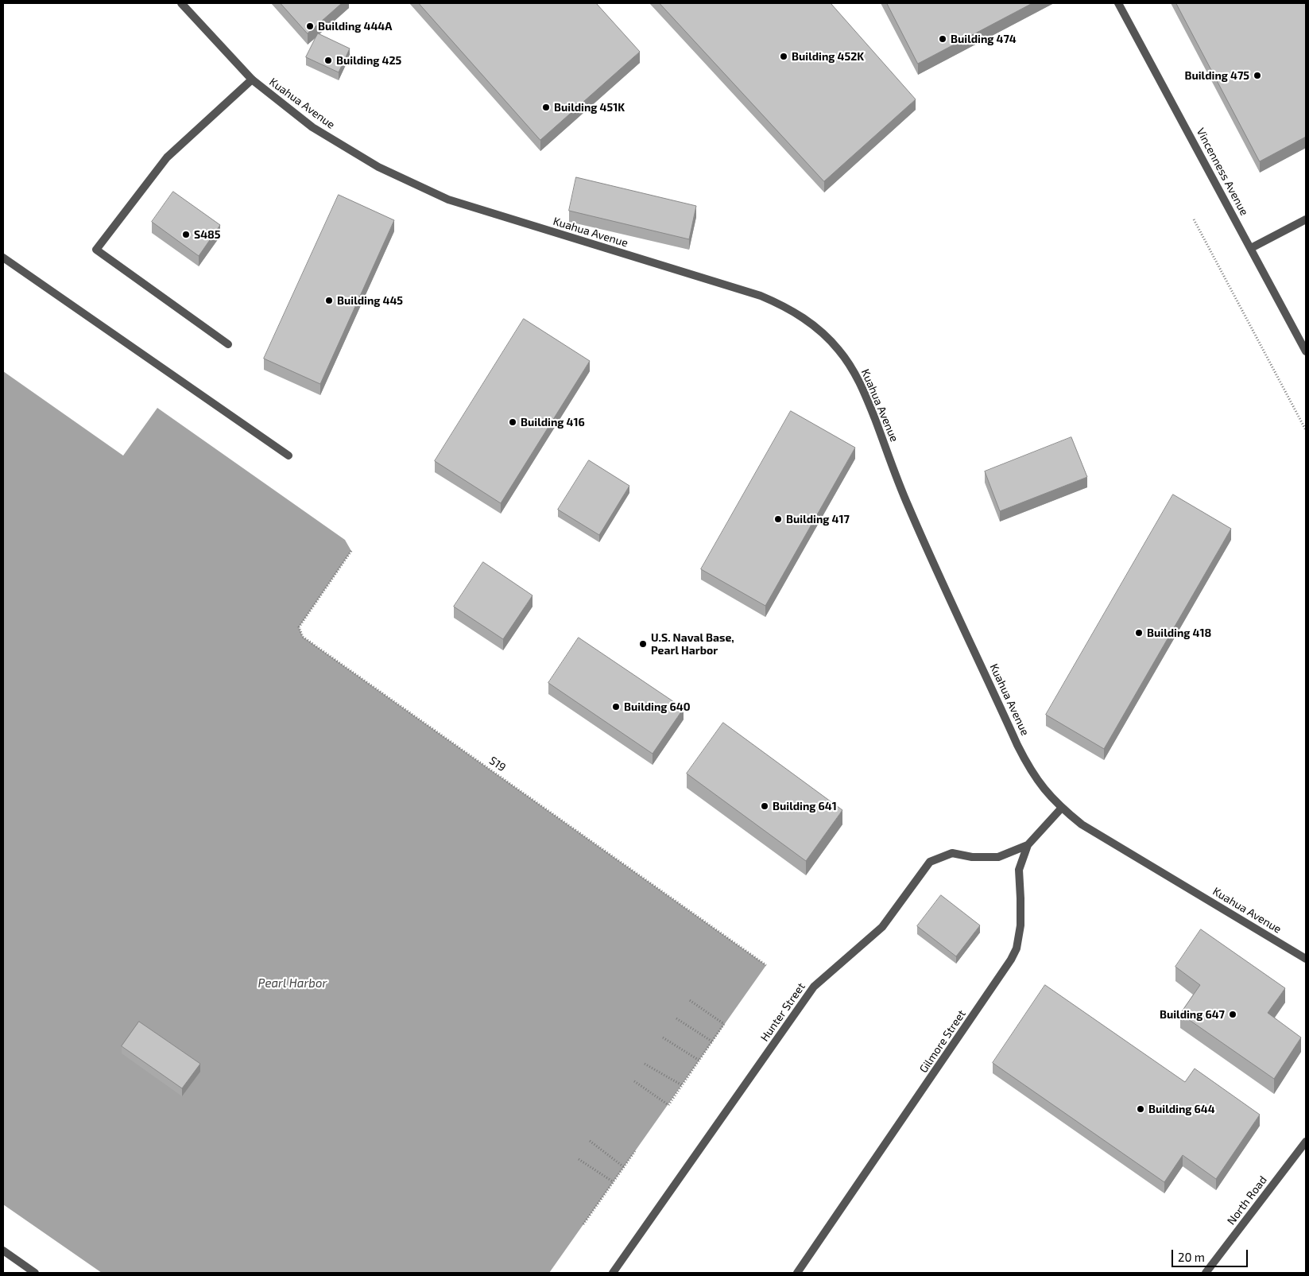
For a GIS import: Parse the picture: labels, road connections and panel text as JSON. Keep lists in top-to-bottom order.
{
  "streets": {
    "street": [
      "Kuahua Avenue",
      "Vincenness Avenue",
      "Hunter Street",
      "Gilmore Street",
      "North Road"
    ],
    "path": ["S19"]
  },
  "crossings": [
    ["Kuahua Avenue", "Gilmore Street"],
    ["Hunter Street", "Gilmore Street"]
  ],
  "water": ["Pearl Harbor"],
  "places": [
    "Building 444A",
    "Building 474",
    "Building 452K",
    "Building 425",
    "Building 475",
    "Building 451K",
    "S485",
    "Building 445",
    "Building 416",
    "Building 417",
    "Building 418",
    "U.S. Naval Base, Pearl Harbor",
    "Building 640",
    "Building 641",
    "Building 647",
    "Building 644"
  ],
  "scale_bar": "20 m"
}
